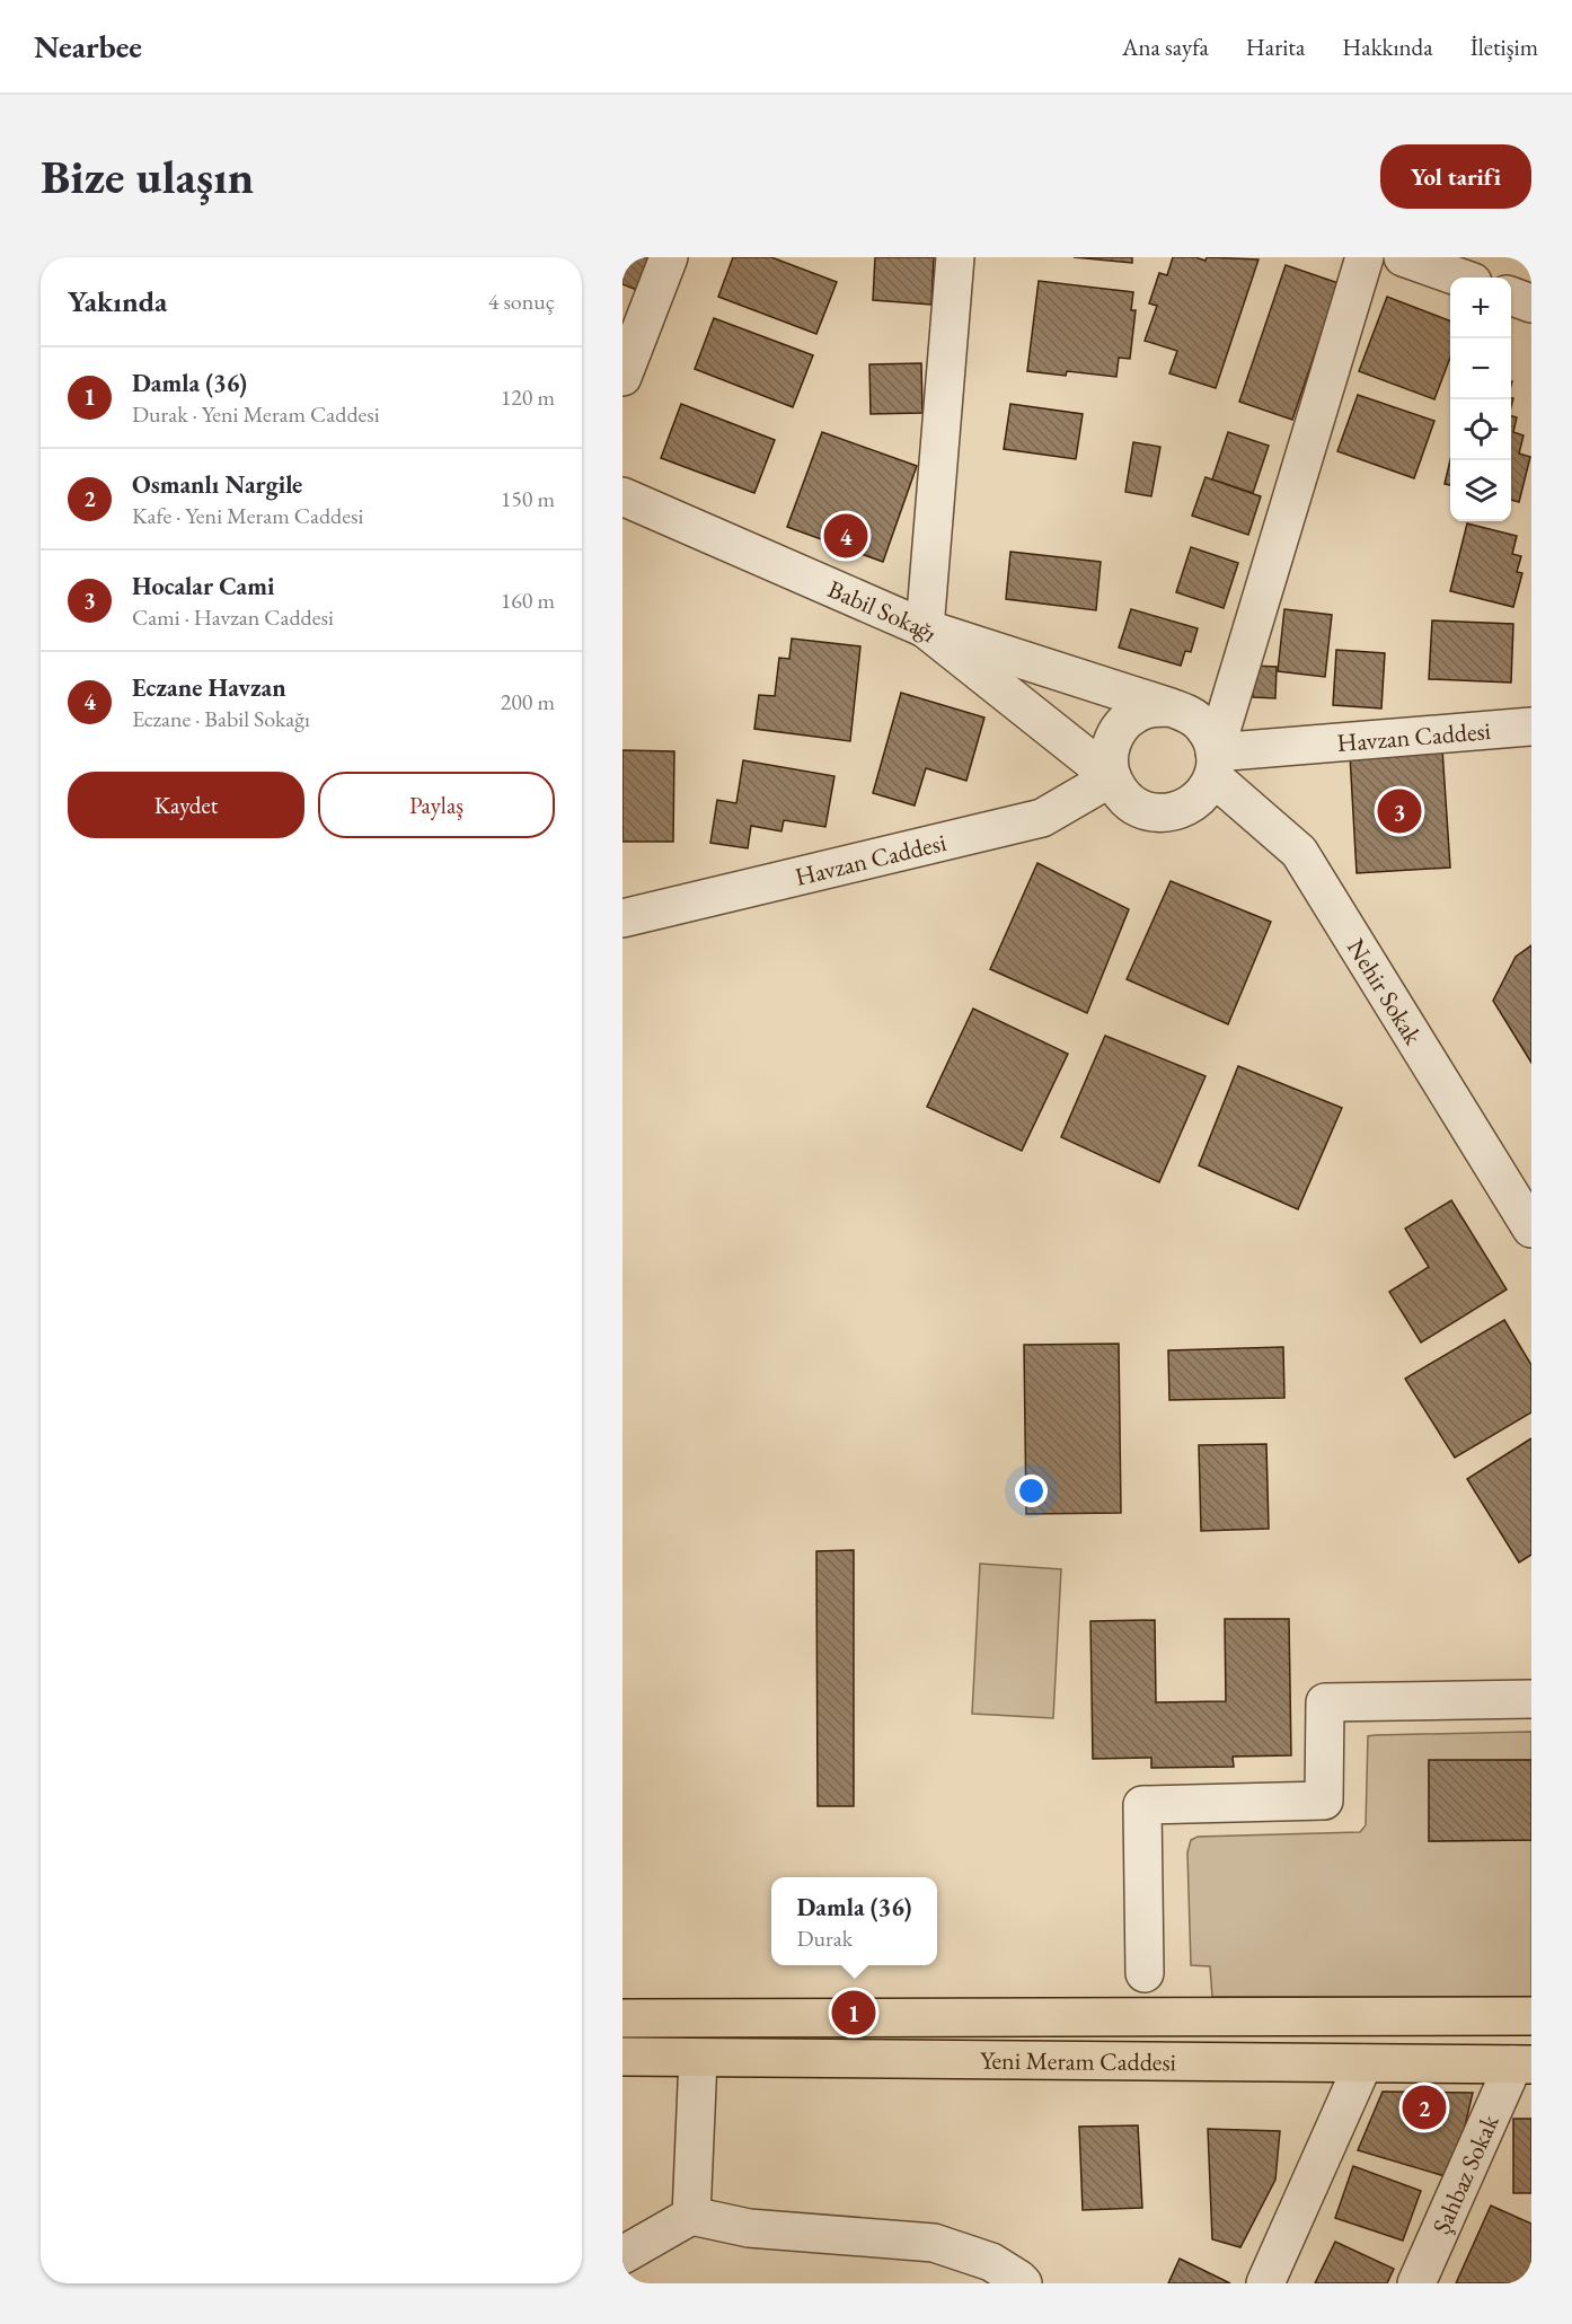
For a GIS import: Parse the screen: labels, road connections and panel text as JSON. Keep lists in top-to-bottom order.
{
  "streets": {
    "main road": ["Yeni Meram Caddesi"],
    "street": [
      "Babil Sokağı",
      "Havzan Caddesi",
      "Nehir Sokak",
      "Şahbaz Sokak"
    ]
  },
  "crossings": [
    ["Babil Sokağı", "Havzan Caddesi"],
    ["Babil Sokağı", "Nehir Sokak"],
    ["Havzan Caddesi", "Nehir Sokak"],
    ["Yeni Meram Caddesi", "Şahbaz Sokak"]
  ],
  "page": {
    "header": "Nearbee",
    "nav": [
      "Ana sayfa",
      "Harita",
      "Hakkında",
      "İletişim"
    ],
    "buttons": [
      "Yol tarifi",
      ["Kaydet", "Paylaş"]
    ],
    "title": "Bize ulaşın",
    "heading": ["Yakında", "4 sonuç"],
    "map_buttons": ["+", "−"],
    "list": [
      {
        "mark": "1",
        "name": "Damla (36)",
        "note": "Durak · Yeni Meram Caddesi",
        "value": "120 m"
      },
      {
        "mark": "2",
        "name": "Osmanlı Nargile",
        "note": "Kafe · Yeni Meram Caddesi",
        "value": "150 m"
      },
      {
        "mark": "3",
        "name": "Hocalar Cami",
        "note": "Cami · Havzan Caddesi",
        "value": "160 m"
      },
      {
        "mark": "4",
        "name": "Eczane Havzan",
        "note": "Eczane · Babil Sokağı",
        "value": "200 m"
      }
    ],
    "pins": [
      "4",
      "3",
      "1",
      "2"
    ],
    "popup": ["Damla (36)", "Durak"]
  }
}
